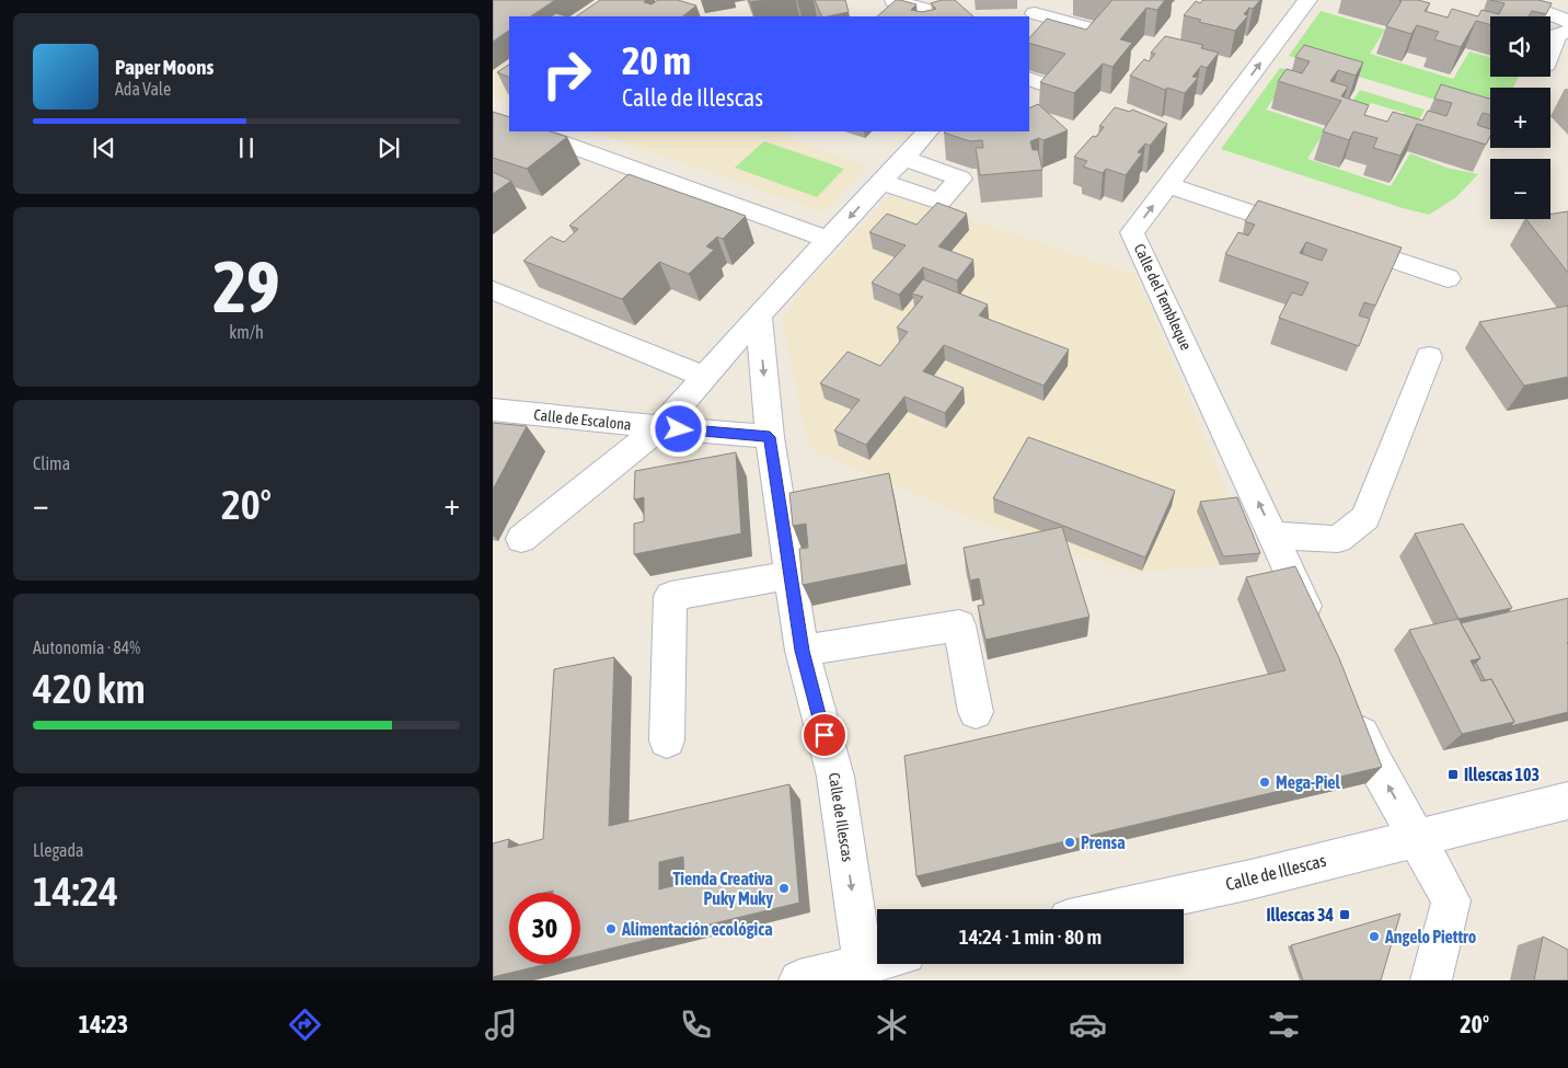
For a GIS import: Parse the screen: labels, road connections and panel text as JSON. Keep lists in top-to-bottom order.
{
  "streets": {
    "street": ["Calle del Tembleque", "Calle de Escalona", "Calle de Illescas"]
  },
  "crossings": [
    ["Calle de Escalona", "Calle de Illescas"]
  ],
  "one_way": ["Calle del Tembleque", "Calle de Illescas"],
  "places": {
    "transit": ["Illescas 103", "Illescas 34"],
    "other": [
      "Mega-Piel",
      "Prensa",
      "Tienda Creativa Puky Muky",
      "Alimentación ecológica",
      "Angelo Piettro"
    ]
  },
  "page": {
    "map_buttons": ["+", "−"],
    "turn": ["20 m", "Calle de Illescas"],
    "song": ["Paper Moons", "Ada Vale"],
    "tile": [
      ["29", "km/h"],
      "Clima",
      ["Autonomía · 84%", "420 km"],
      ["Llegada", "14:24"]
    ],
    "heat": ["−", "20°", "+"],
    "limit": "30",
    "trip": "14:24 · 1 min · 80 m",
    "tabs": ["14:23", "20°"]
  }
}
